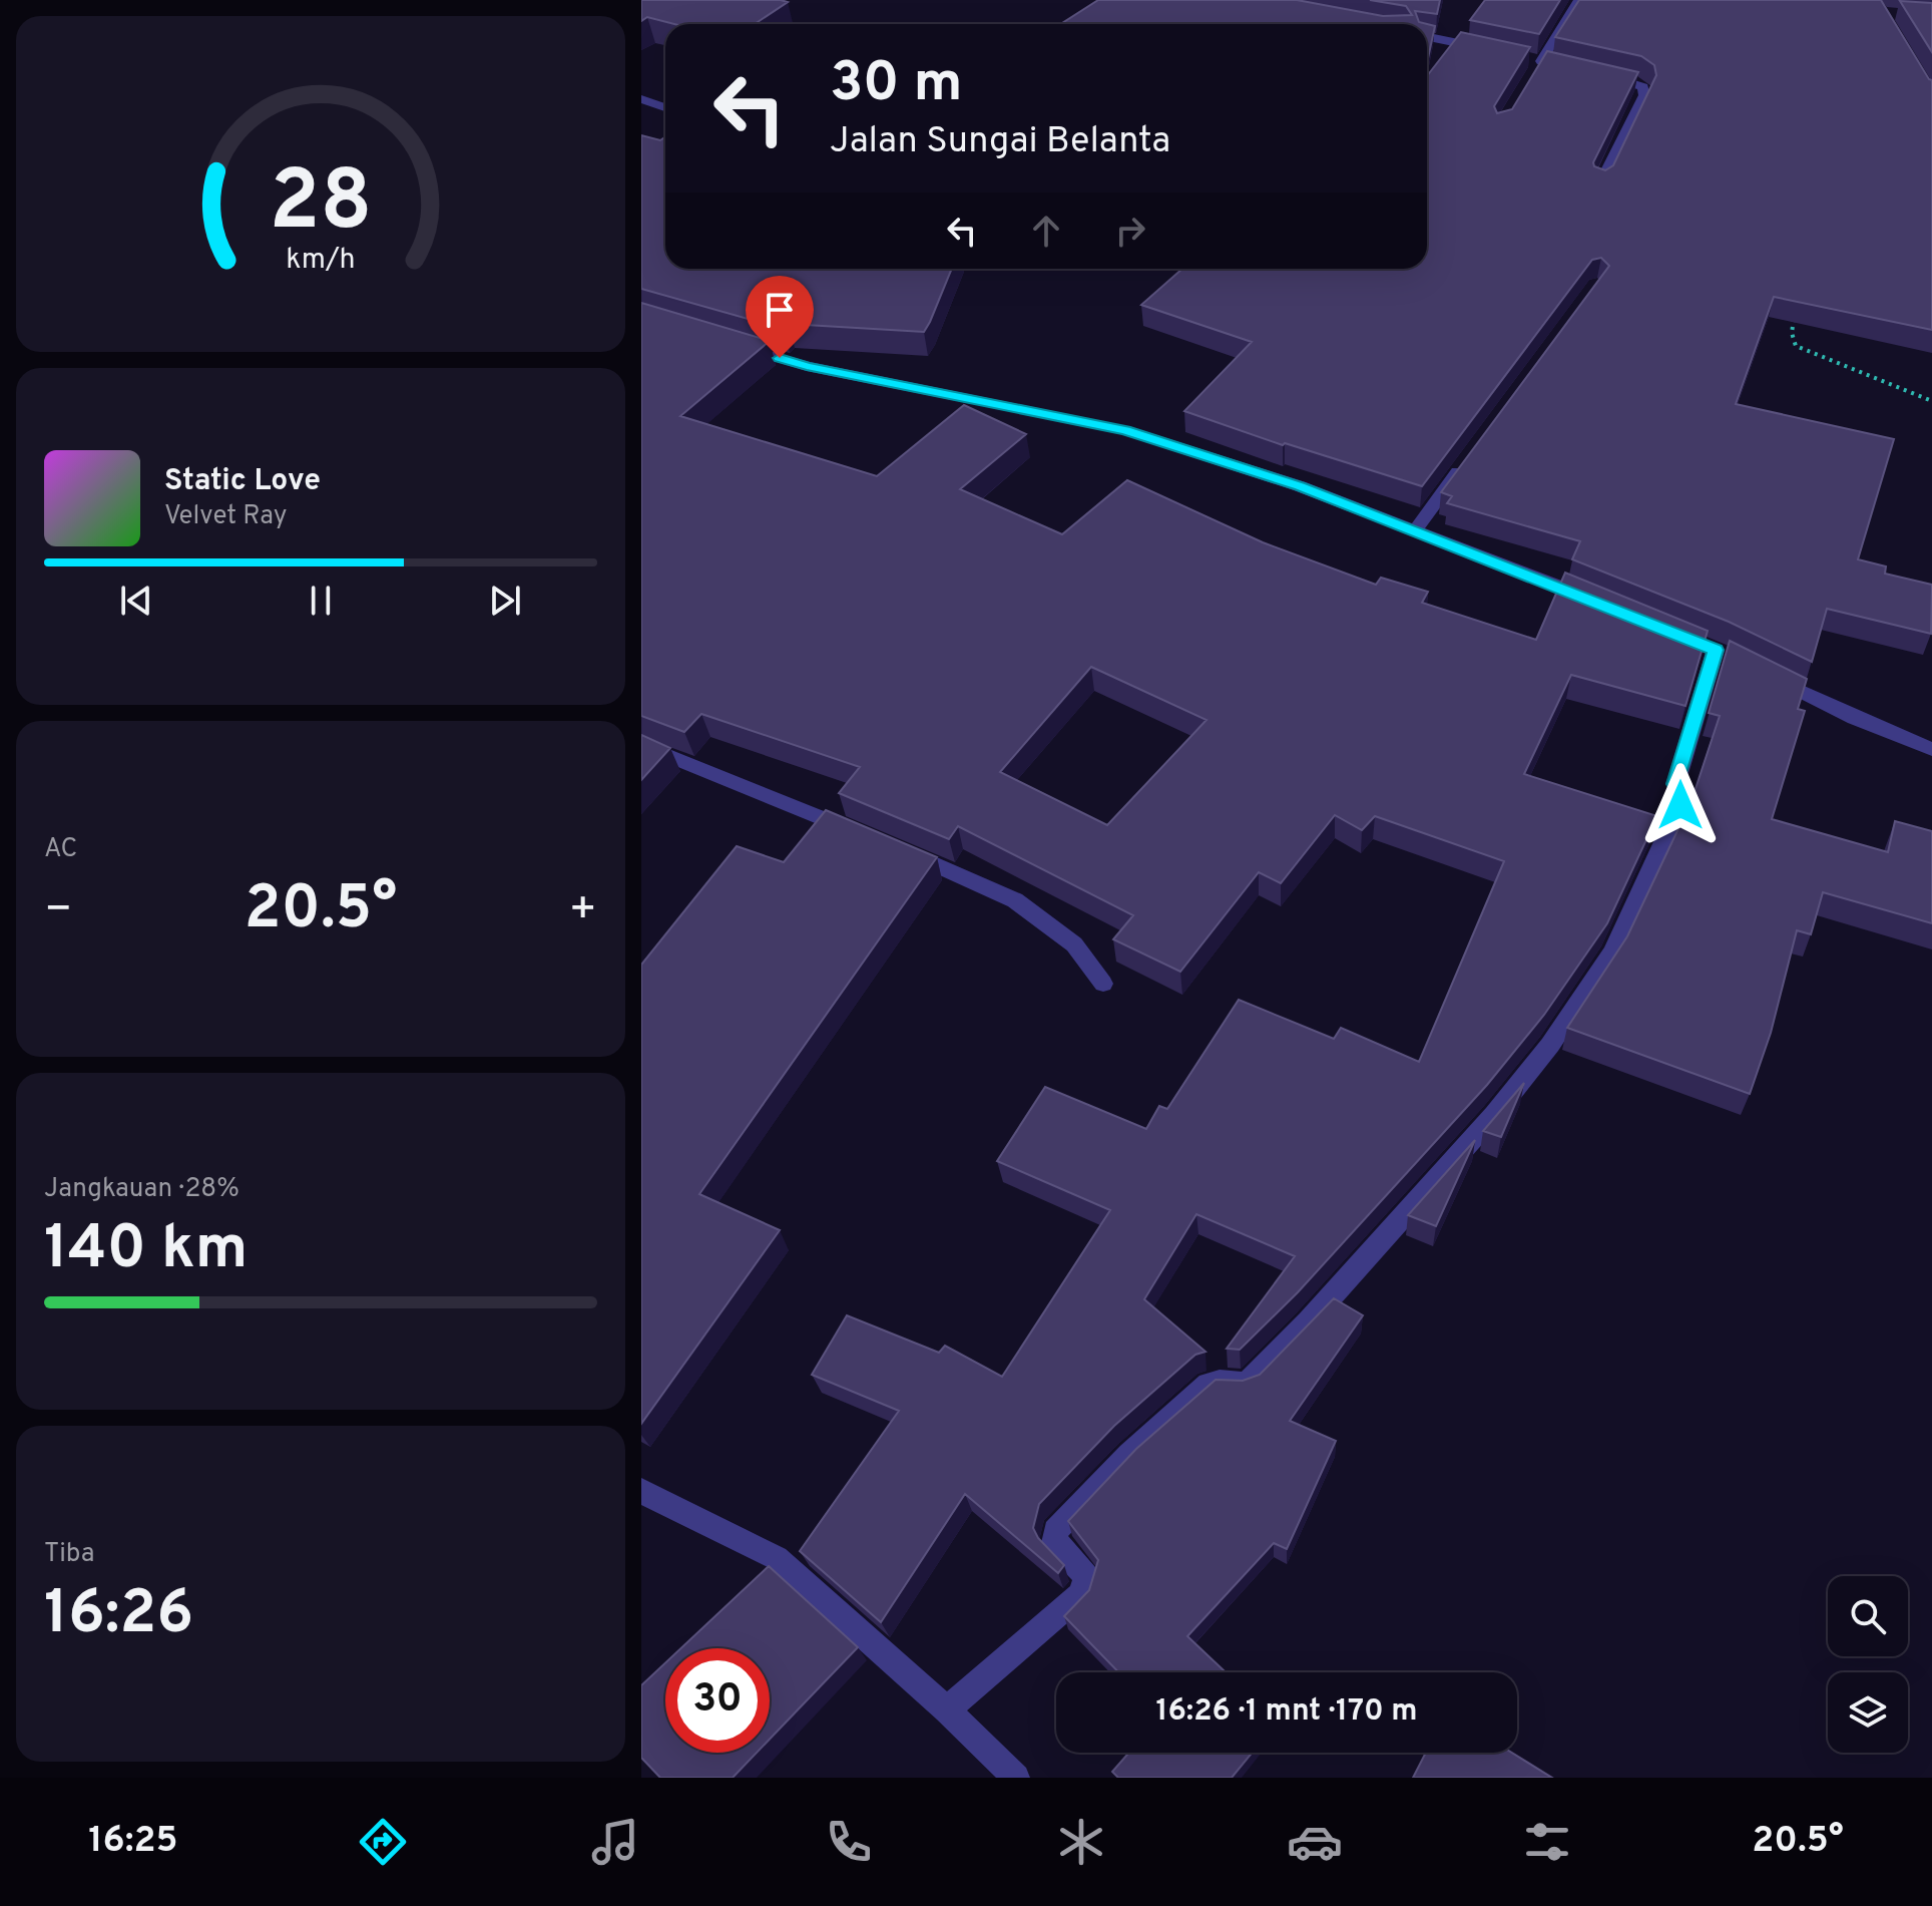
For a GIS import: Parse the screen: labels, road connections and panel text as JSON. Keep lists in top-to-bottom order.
{
  "page": {
    "turn": ["30 m", "Jalan Sungai Belanta"],
    "song": ["Static Love", "Velvet Ray"],
    "tile": [
      "AC",
      ["Jangkauan · 28%", "140 km"],
      ["Tiba", "16:26"]
    ],
    "heat": ["−", "20.5°", "+"],
    "limit": "30",
    "trip": "16:26 · 1 mnt · 170 m",
    "tabs": ["16:25", "20.5°"],
    "gauge": ["28", "km/h"]
  }
}
